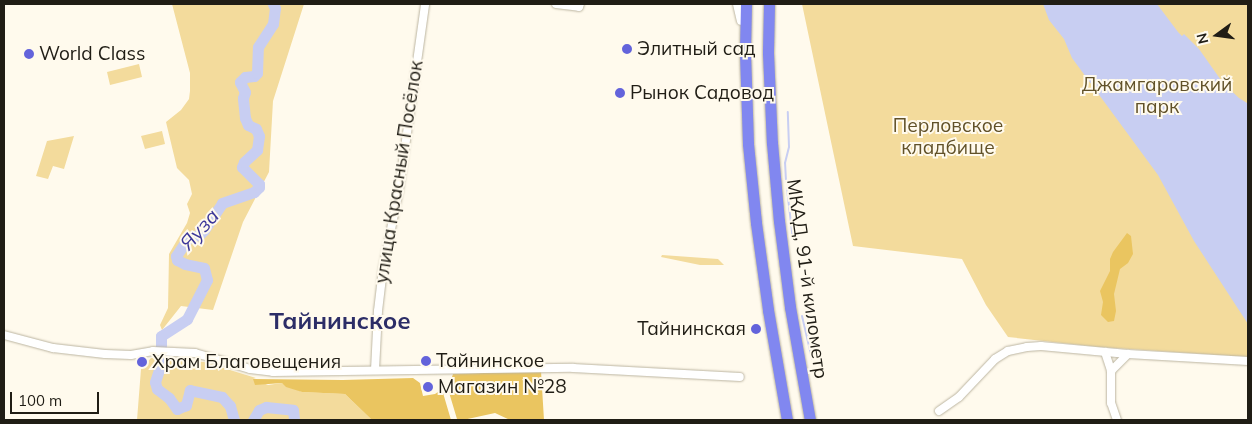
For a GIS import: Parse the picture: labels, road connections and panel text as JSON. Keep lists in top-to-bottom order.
{
  "streets": {
    "highway": ["МКАД, 91-й километр"],
    "street": ["улица Красный Посёлок"]
  },
  "districts": ["Тайнинское"],
  "water": ["Яуза"],
  "parks": ["Джамгаровский парк", "Перловское кладбище"],
  "places": [
    "Элитный сад",
    "World Class",
    "Рынок Садовод",
    "Тайнинская",
    "Тайнинское",
    "Храм Благовещения",
    "Магазин №28"
  ],
  "scale_bar": "100 m",
  "north": "left"
}
